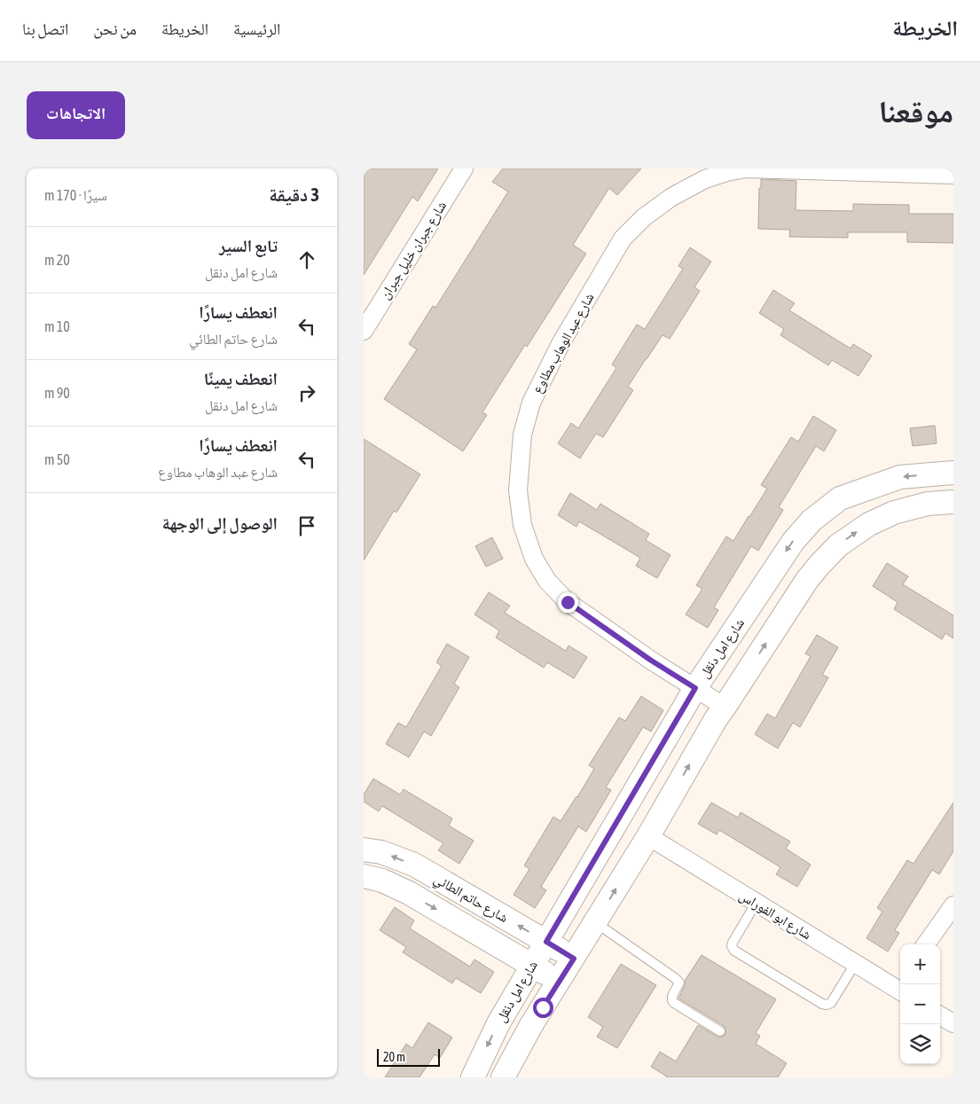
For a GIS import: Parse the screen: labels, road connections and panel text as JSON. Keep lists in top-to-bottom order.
{
  "streets": {
    "street": [
      "شارع جبران خليل جبران",
      "شارع عبد الوهاب مطاوع",
      "شارع امل دنقل",
      "شارع حاتم الطائي",
      "شارع ابو الفوراس"
    ]
  },
  "crossings": [
    ["شارع عبد الوهاب مطاوع", "شارع امل دنقل"],
    ["شارع امل دنقل", "شارع حاتم الطائي"]
  ],
  "scale_bar": "20 m",
  "page": {
    "header": "الخريطة",
    "nav": [
      "الرئيسية",
      "الخريطة",
      "من نحن",
      "اتصل بنا"
    ],
    "title": "موقعنا",
    "buttons": "الاتجاهات",
    "heading": ["3 دقيقة", "سيرًا · 170 m"],
    "list": [
      ["تابع السير", "شارع امل دنقل", "20 m"],
      ["انعطف يسارًا", "شارع حاتم الطائي", "10 m"],
      ["انعطف يمينًا", "شارع امل دنقل", "90 m"],
      ["انعطف يسارًا", "شارع عبد الوهاب مطاوع", "50 m"],
      "الوصول إلى الوجهة"
    ],
    "map_buttons": ["+", "−"],
    "scale": "20 m"
  }
}
